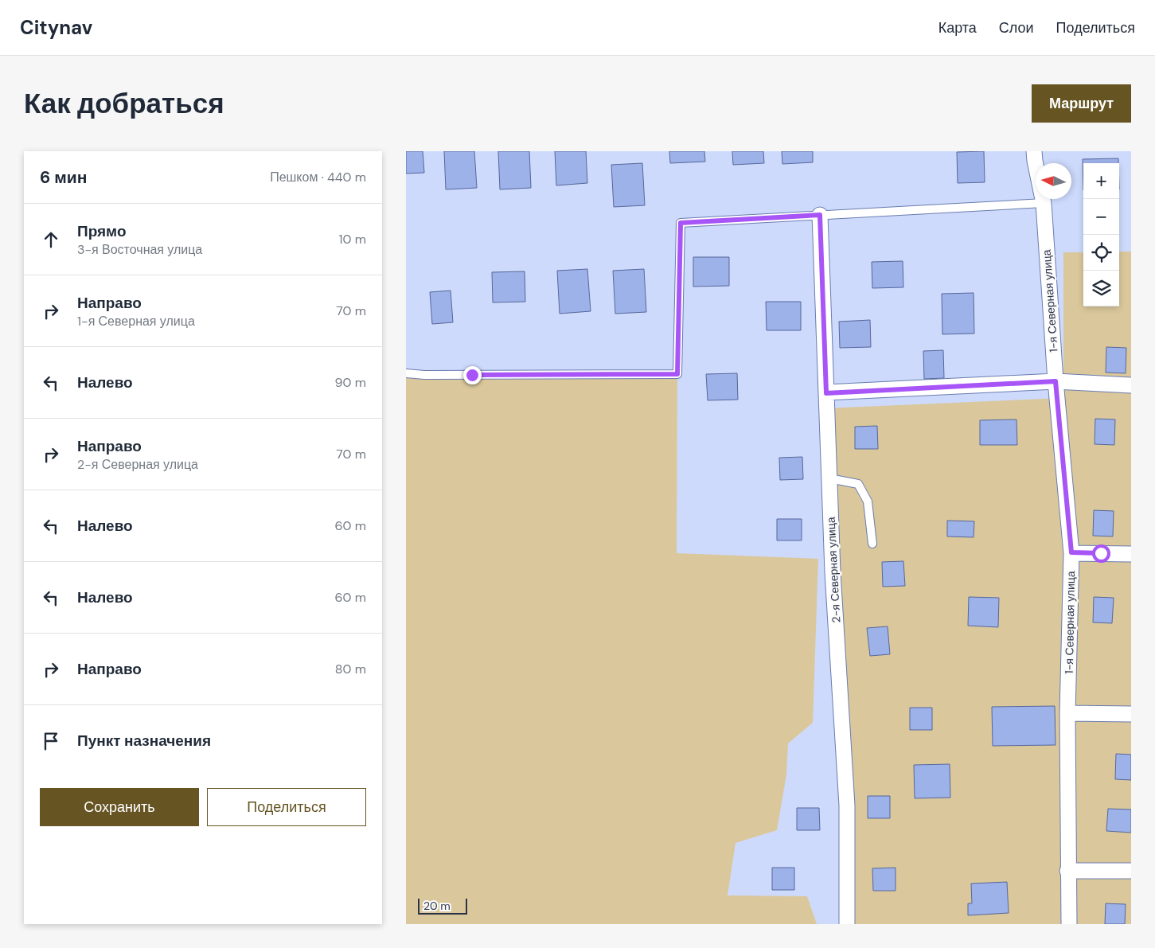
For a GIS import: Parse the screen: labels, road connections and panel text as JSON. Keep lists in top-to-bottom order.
{
  "streets": {
    "street": ["1-я Северная улица", "2-я Северная улица"]
  },
  "scale_bar": "20 m",
  "north": "left",
  "page": {
    "header": "Citynav",
    "nav": ["Карта", "Слои", "Поделиться"],
    "buttons": [
      "Маршрут",
      ["Сохранить", "Поделиться"]
    ],
    "title": "Как добраться",
    "heading": ["6 мин", "Пешком · 440 m"],
    "map_buttons": ["+", "−"],
    "list": [
      ["Прямо", "3-я Восточная улица", "10 m"],
      ["Направо", "1-я Северная улица", "70 m"],
      ["Налево", "90 m"],
      ["Направо", "2-я Северная улица", "70 m"],
      ["Налево", "60 m"],
      ["Налево", "60 m"],
      ["Направо", "80 m"],
      "Пункт назначения"
    ],
    "scale": "20 m"
  }
}
